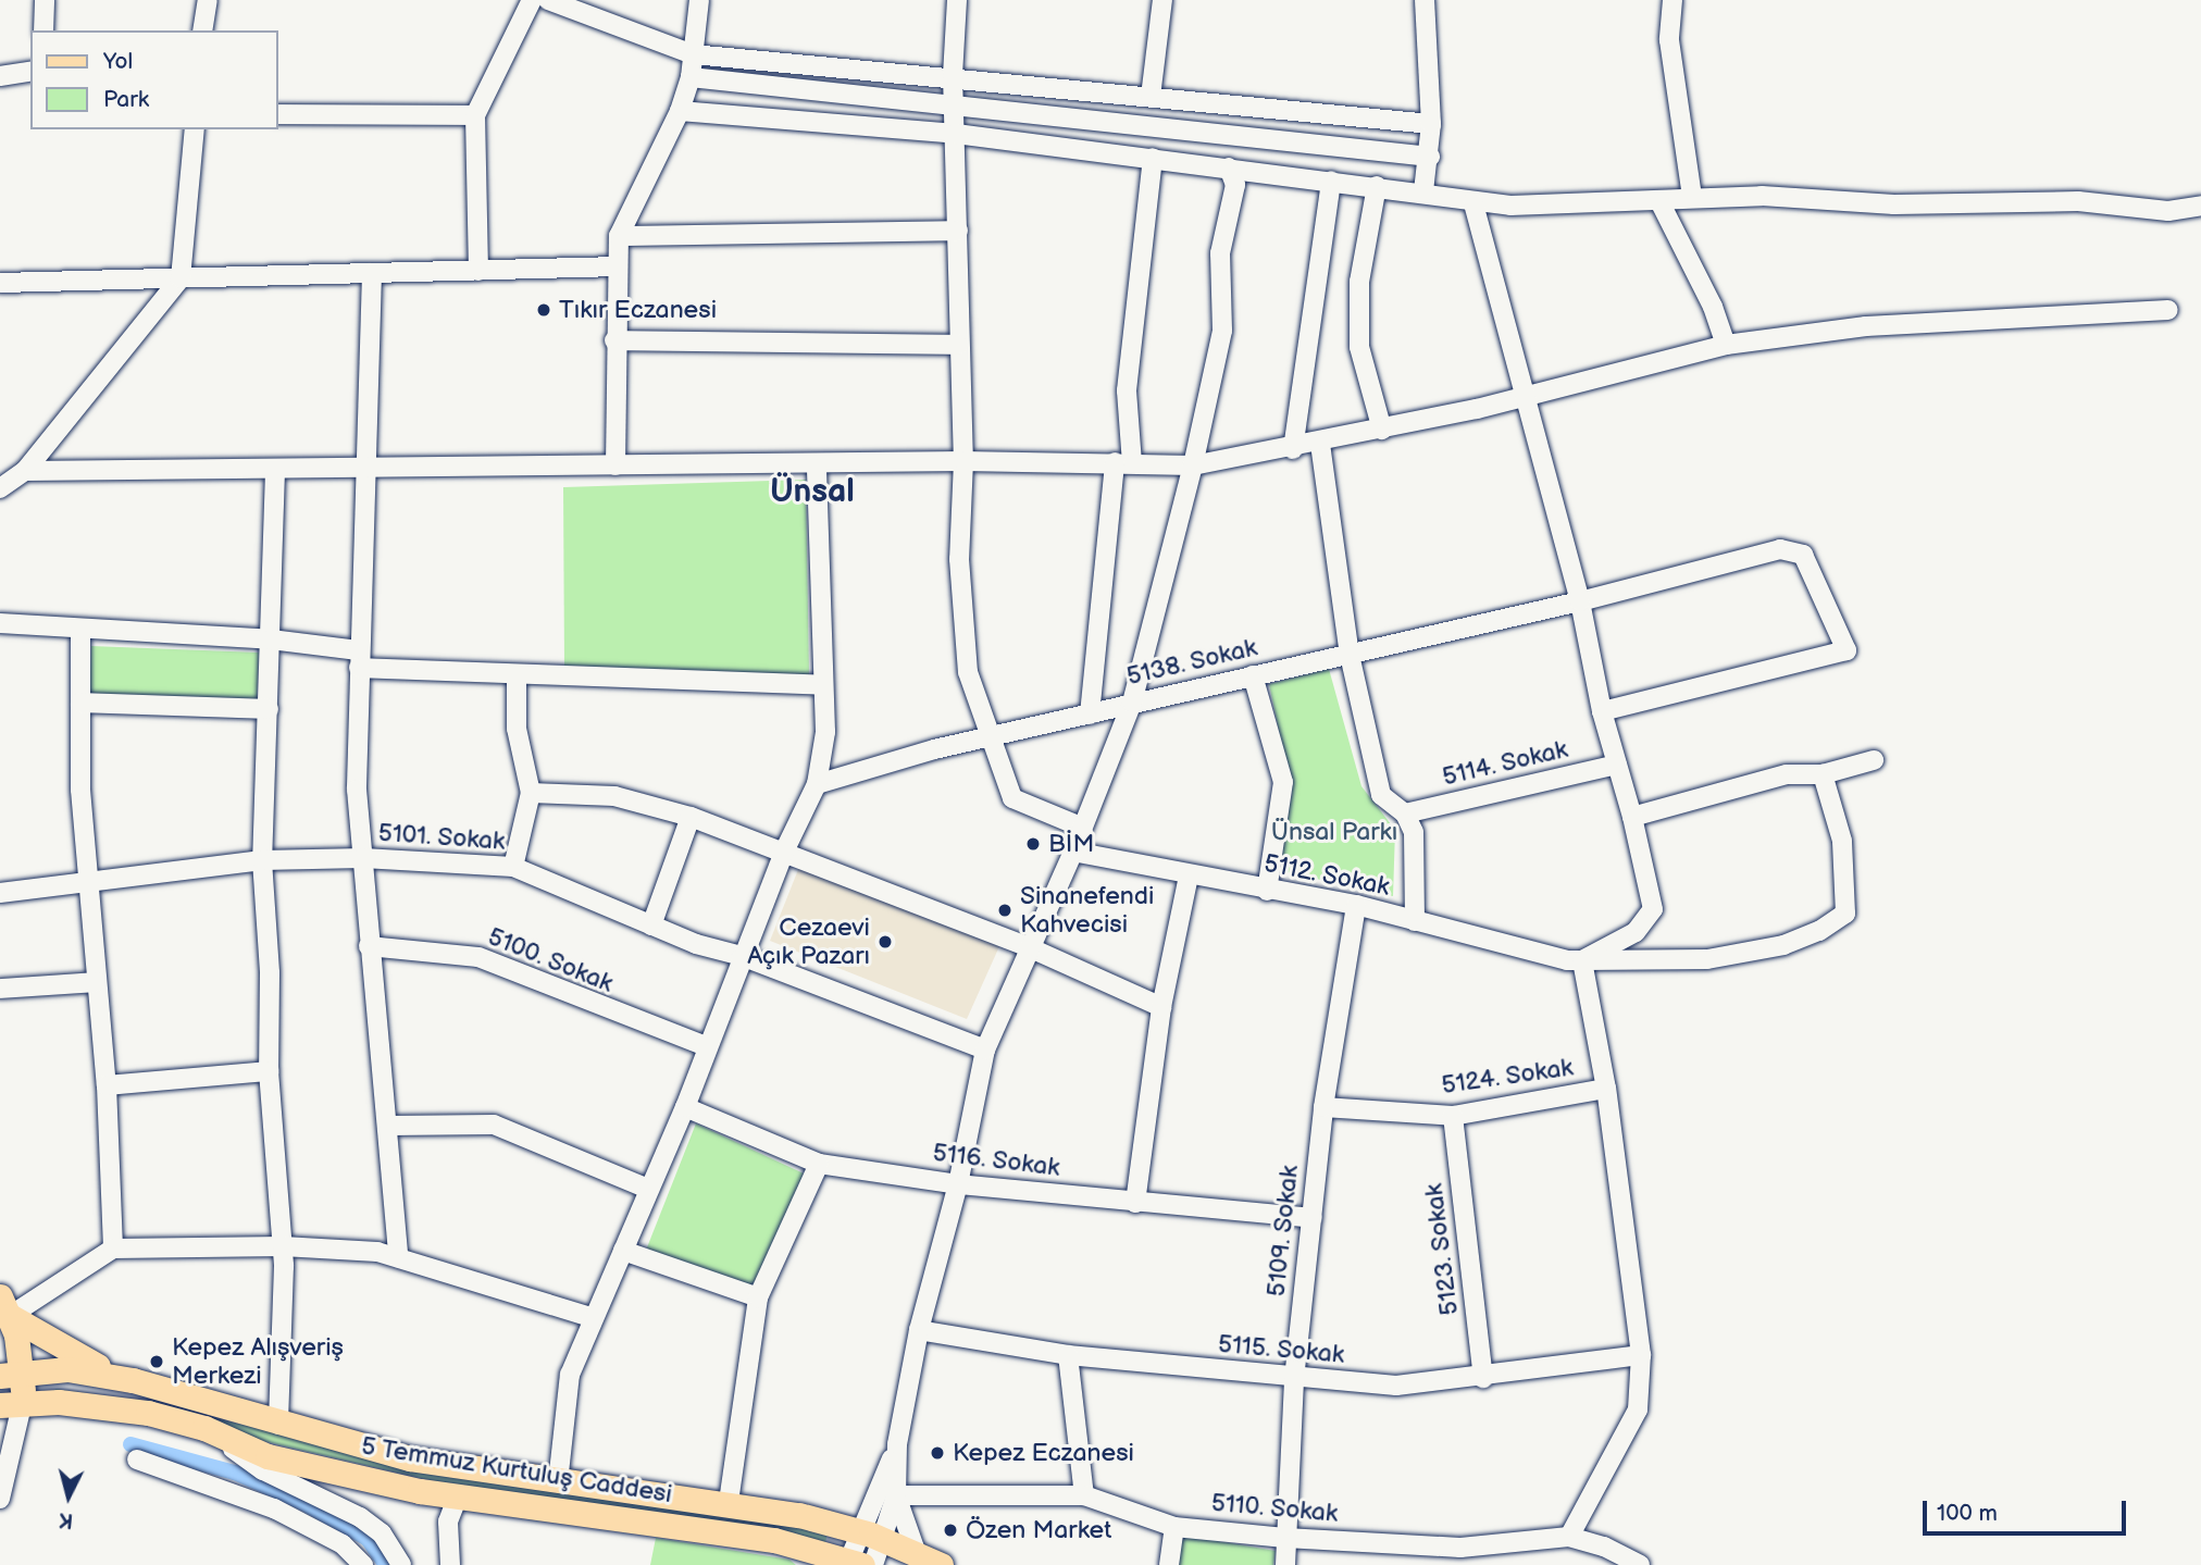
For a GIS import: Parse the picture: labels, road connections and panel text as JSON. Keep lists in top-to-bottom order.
{
  "streets": {
    "main road": ["5 Temmuz Kurtuluş Caddesi"],
    "street": [
      "5138. Sokak",
      "5114. Sokak",
      "5101. Sokak",
      "5112. Sokak",
      "5100. Sokak",
      "5124. Sokak",
      "5116. Sokak",
      "5109. Sokak",
      "5123. Sokak",
      "5115. Sokak",
      "5110. Sokak"
    ]
  },
  "crossings": [
    ["5112. Sokak", "5109. Sokak"],
    ["5124. Sokak", "5109. Sokak"],
    ["5124. Sokak", "5123. Sokak"],
    ["5116. Sokak", "5109. Sokak"],
    ["5109. Sokak", "5115. Sokak"],
    ["5109. Sokak", "5110. Sokak"],
    ["5123. Sokak", "5115. Sokak"]
  ],
  "districts": ["Ünsal"],
  "parks": ["Ünsal Parkı"],
  "places": [
    "Tıkır Eczanesi",
    "BİM",
    "Sinanefendi Kahvecisi",
    "Cezaevi Açık Pazarı",
    "Kepez Alışveriş Merkezi",
    "Kepez Eczanesi",
    "Özen Market"
  ],
  "legend": ["Yol", "Park"],
  "scale_bar": "100 m",
  "north": "bottom"
}
